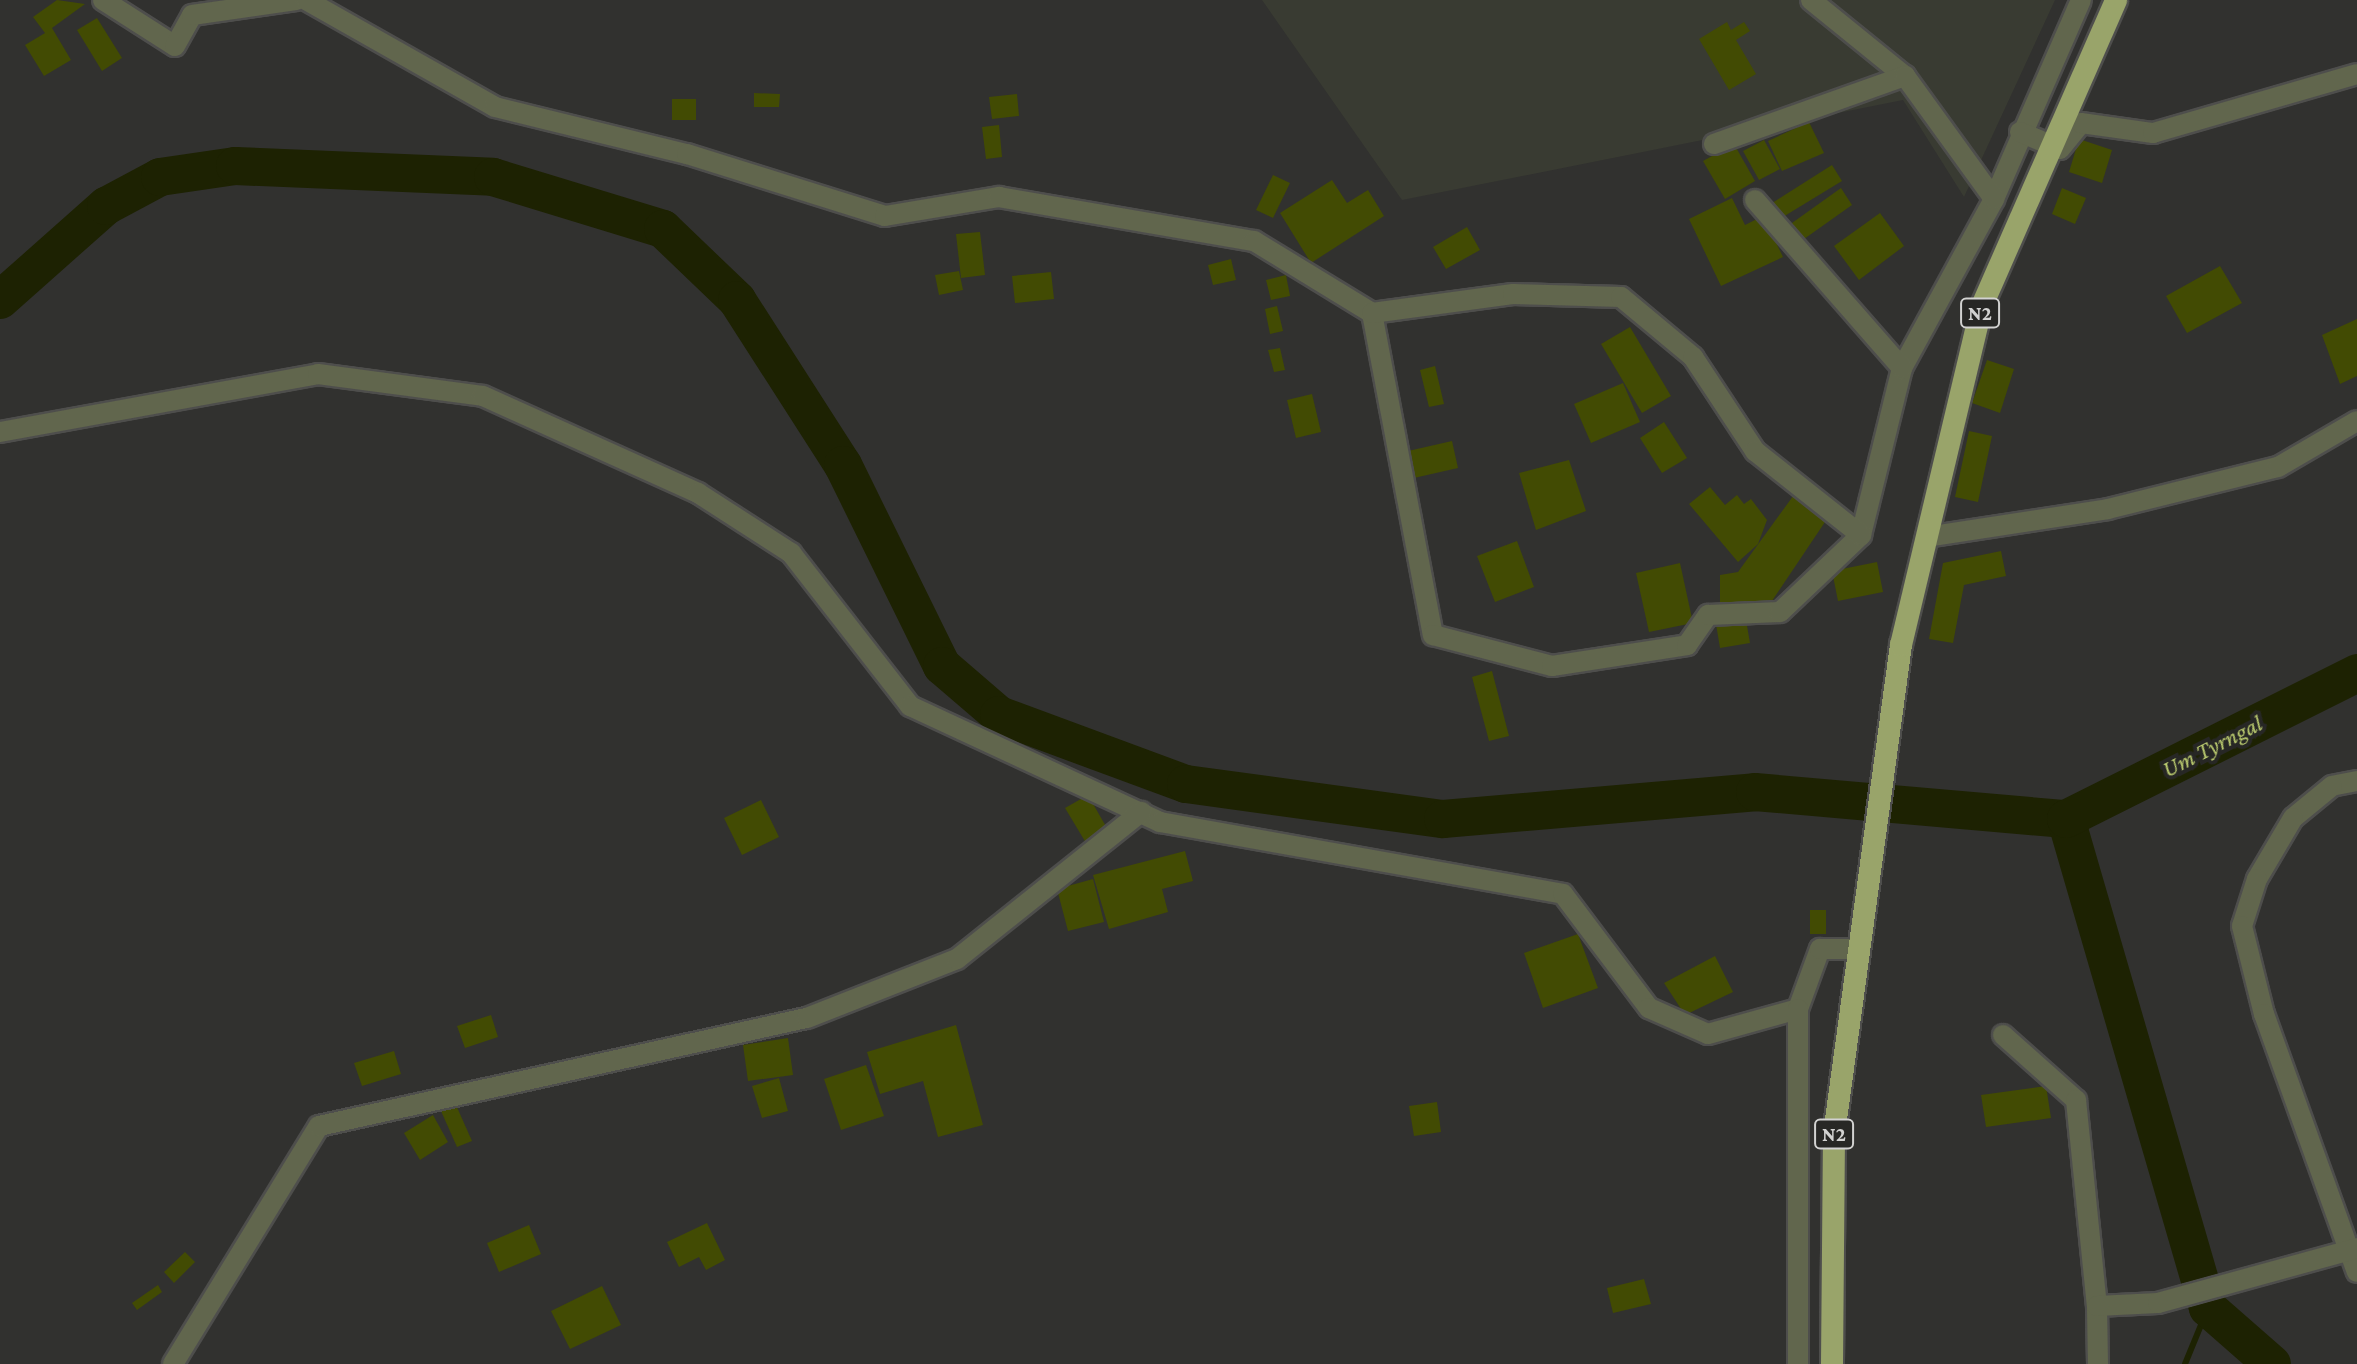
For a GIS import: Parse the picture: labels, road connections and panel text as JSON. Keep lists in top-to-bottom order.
{
  "streets": {
    "highway": ["N2"]
  },
  "water": ["Um Tyrngal"]
}
